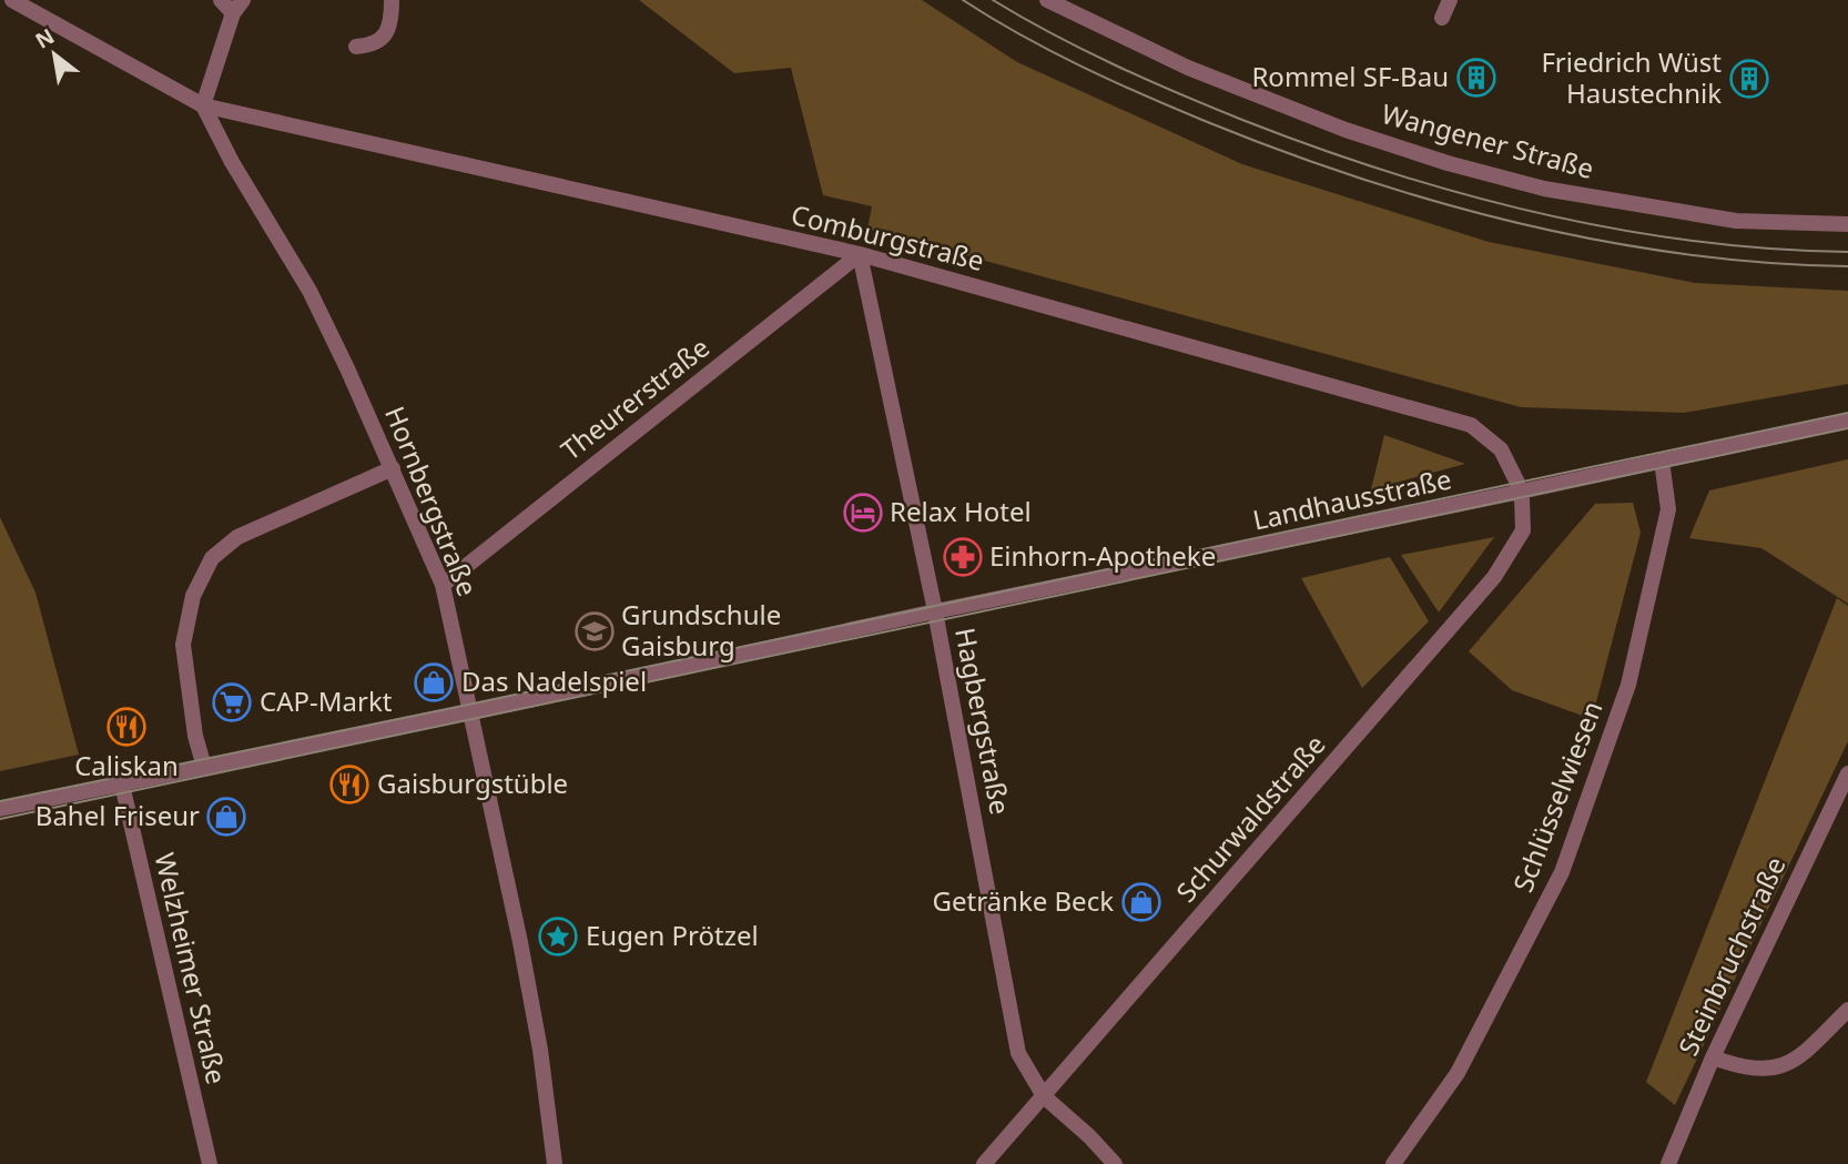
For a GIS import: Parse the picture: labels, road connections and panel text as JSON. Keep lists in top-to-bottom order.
{
  "streets": {
    "street": [
      "Wangener Straße",
      "Comburgstraße",
      "Theurerstraße",
      "Landhausstraße",
      "Hornbergstraße",
      "Hagbergstraße",
      "Schlüsselwiesen",
      "Schurwaldstraße",
      "Steinbruchstraße",
      "Welzheimer Straße"
    ]
  },
  "crossings": [
    ["Comburgstraße", "Theurerstraße"],
    ["Comburgstraße", "Landhausstraße"],
    ["Comburgstraße", "Hornbergstraße"],
    ["Comburgstraße", "Hagbergstraße"],
    ["Comburgstraße", "Schurwaldstraße"],
    ["Theurerstraße", "Hornbergstraße"],
    ["Theurerstraße", "Hagbergstraße"],
    ["Landhausstraße", "Hornbergstraße"],
    ["Landhausstraße", "Hagbergstraße"],
    ["Landhausstraße", "Schlüsselwiesen"],
    ["Landhausstraße", "Schurwaldstraße"],
    ["Landhausstraße", "Welzheimer Straße"],
    ["Hagbergstraße", "Schurwaldstraße"]
  ],
  "places": {
    "building": ["Rommel SF-Bau", "Friedrich Wüst Haustechnik"],
    "hotel": ["Relax Hotel"],
    "pharmacy": ["Einhorn-Apotheke"],
    "school or university": ["Grundschule Gaisburg"],
    "shop": ["Das Nadelspiel", "Bahel Friseur", "Getränke Beck"],
    "supermarket": ["CAP-Markt"],
    "restaurant": ["Caliskan", "Gaisburgstüble"],
    "place": ["Eugen Prötzel"]
  },
  "north": "top left"
}
